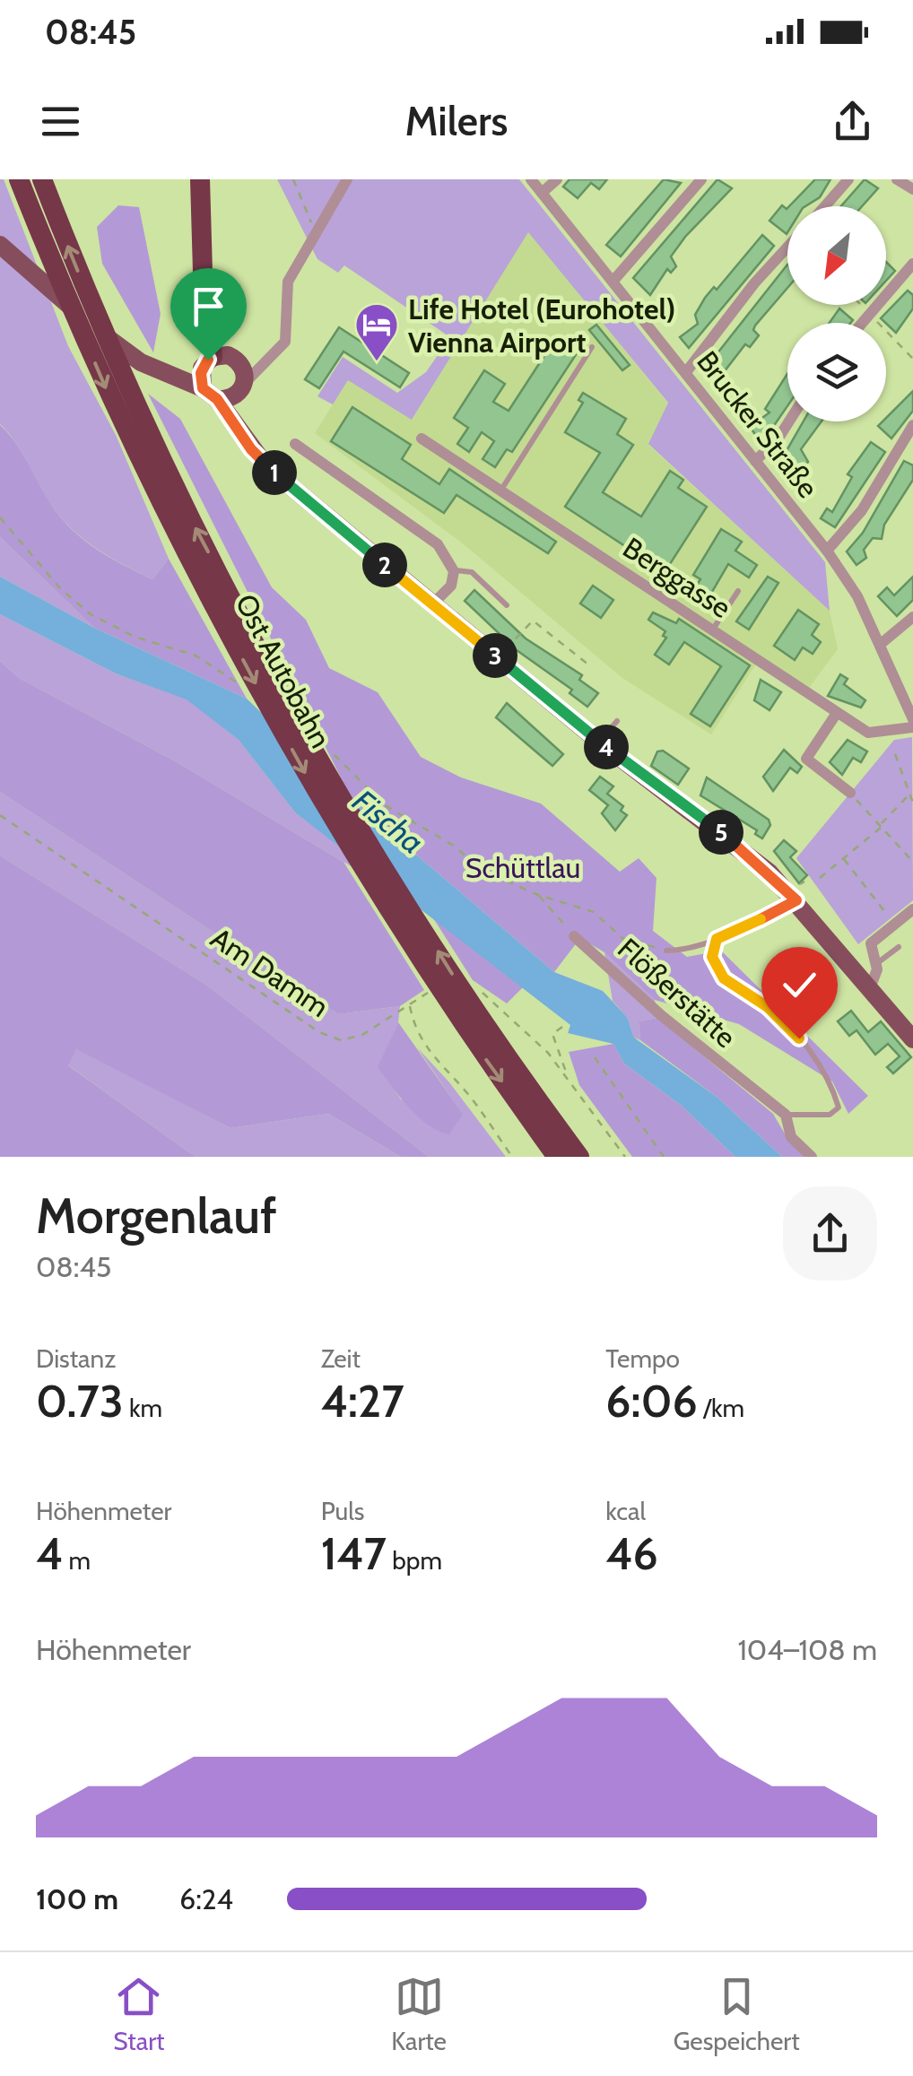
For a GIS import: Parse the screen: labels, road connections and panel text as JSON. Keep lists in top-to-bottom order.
{
  "streets": {
    "highway": ["Ost Autobahn"],
    "street": ["Brucker Straße", "Berggasse", "Flößerstätte"],
    "path": ["Am Damm"]
  },
  "crossings": [
    ["Ost Autobahn", "Am Damm"]
  ],
  "water": ["Fischa"],
  "parks": ["Schüttlau"],
  "places": {
    "hotel": ["Life Hotel (Eurohotel) Vienna Airport"]
  },
  "north": "bottom left",
  "page": {
    "status": "08:45",
    "header": "Milers",
    "pins": [
      "1",
      "2",
      "3",
      "4",
      "5"
    ],
    "heading": ["Morgenlauf", "08:45"],
    "stats": [
      ["Distanz", "0.73 km"],
      ["Zeit", "4:27"],
      ["Tempo", "6:06 /km"],
      ["Höhenmeter", "4 m"],
      ["Puls", "147 bpm"],
      ["kcal", "46"]
    ],
    "chart": ["Höhenmeter", "104–108 m"],
    "list": [
      {
        "name": "100 m",
        "note": "6:24"
      }
    ],
    "tabs": ["Start", "Karte", "Gespeichert"]
  }
}
